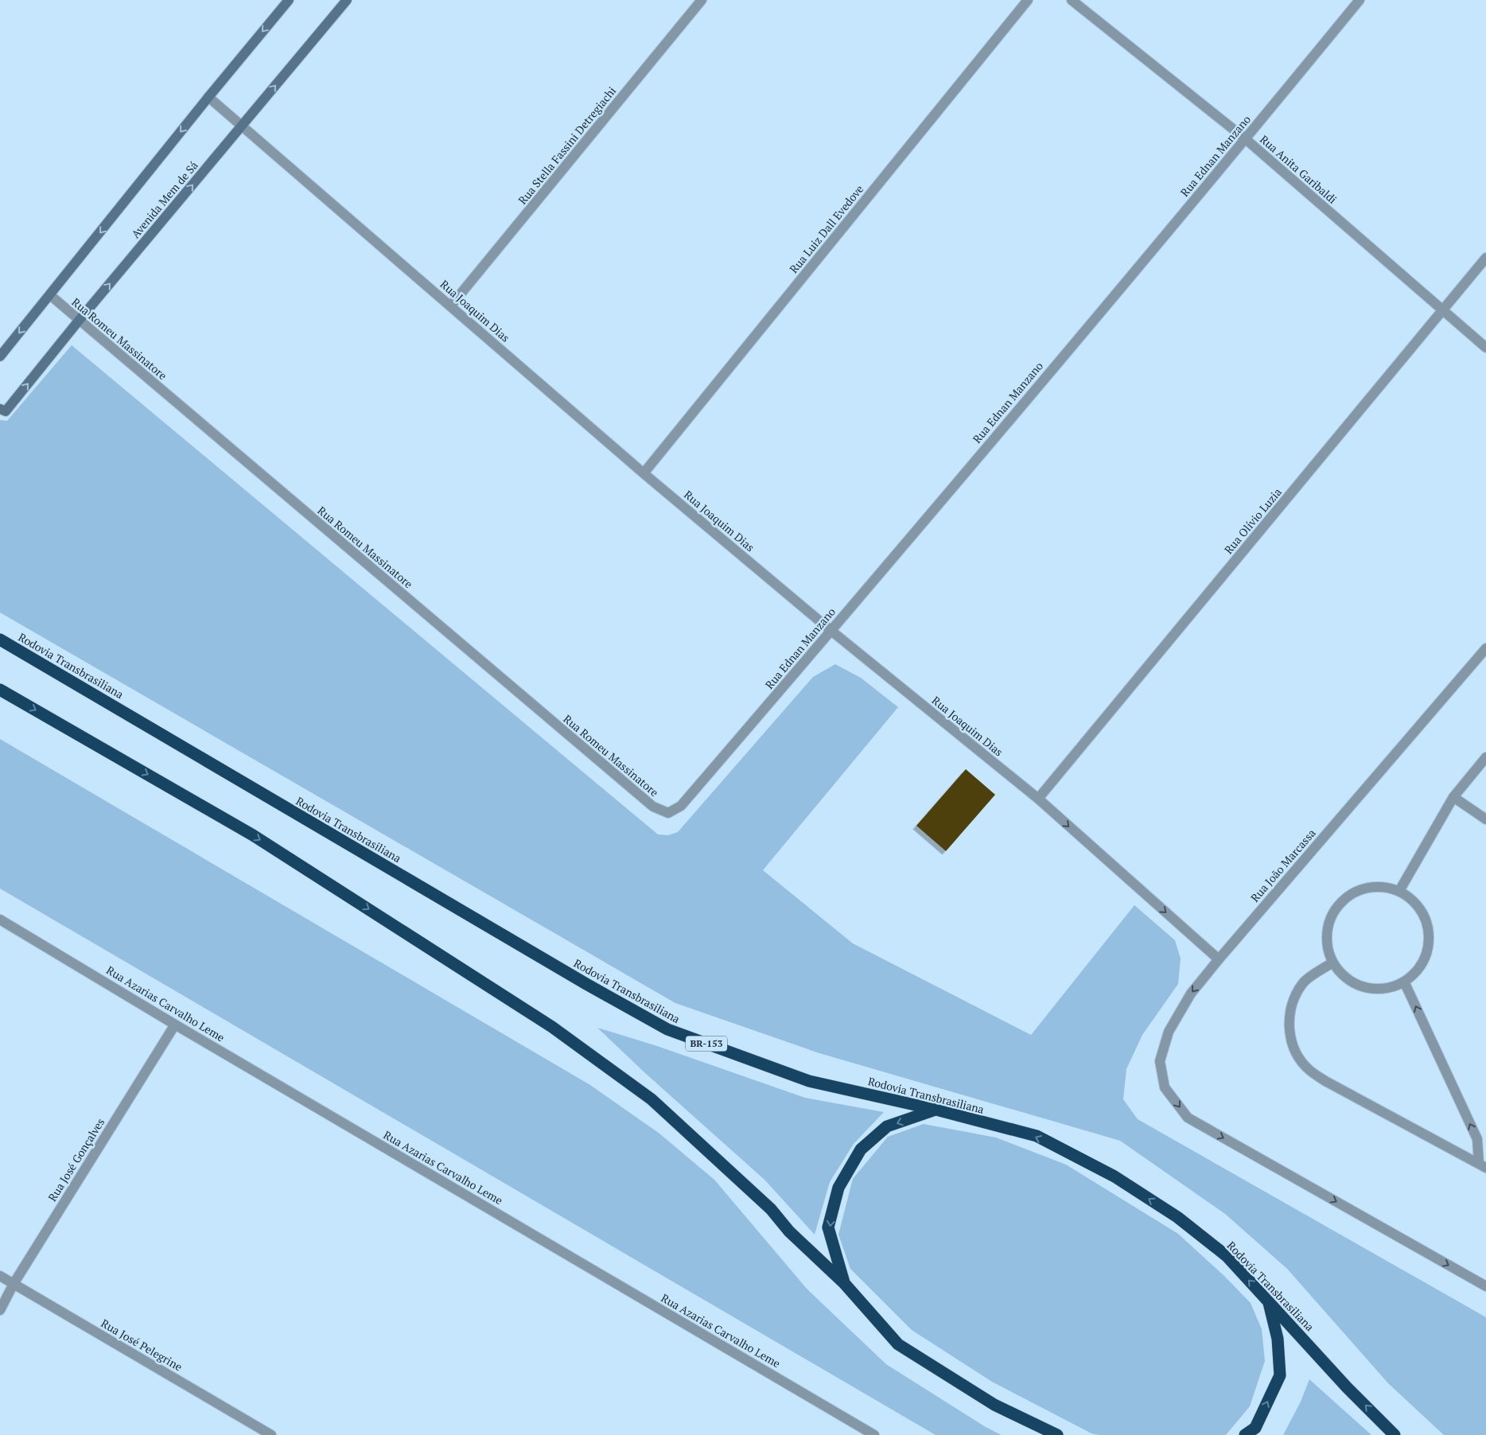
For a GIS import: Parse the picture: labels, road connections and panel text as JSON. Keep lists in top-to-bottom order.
{
  "streets": {
    "highway": ["Rodovia Transbrasiliana", "BR-153"],
    "street": [
      "Rua Stella Fassini Detregiachi",
      "Rua Ednan Manzano",
      "Rua Anita Garibaldi",
      "Avenida Mem de Sá",
      "Rua Luiz Dall Evedove",
      "Rua Joaquim Dias",
      "Rua Romeu Massinatore",
      "Rua Olívio Luzia",
      "Rua João Marcassa",
      "Rua Azarias Carvalho Leme",
      "Rua José Gonçalves",
      "Rua José Pelegrine"
    ]
  },
  "crossings": [
    ["Rua Stella Fassini Detregiachi", "Rua Joaquim Dias"],
    ["Rua Ednan Manzano", "Rua Anita Garibaldi"],
    ["Rua Ednan Manzano", "Rua Joaquim Dias"],
    ["Rua Ednan Manzano", "Rua Romeu Massinatore"],
    ["Rua Anita Garibaldi", "Rua Olívio Luzia"],
    ["Avenida Mem de Sá", "Rua Joaquim Dias"],
    ["Avenida Mem de Sá", "Rua Romeu Massinatore"],
    ["Rua Luiz Dall Evedove", "Rua Joaquim Dias"],
    ["Rua Joaquim Dias", "Rua Olívio Luzia"],
    ["Rua Joaquim Dias", "Rua João Marcassa"],
    ["Rua Azarias Carvalho Leme", "Rua José Gonçalves"],
    ["Rua José Gonçalves", "Rua José Pelegrine"]
  ],
  "one_way": ["Rua João Marcassa"]
}
